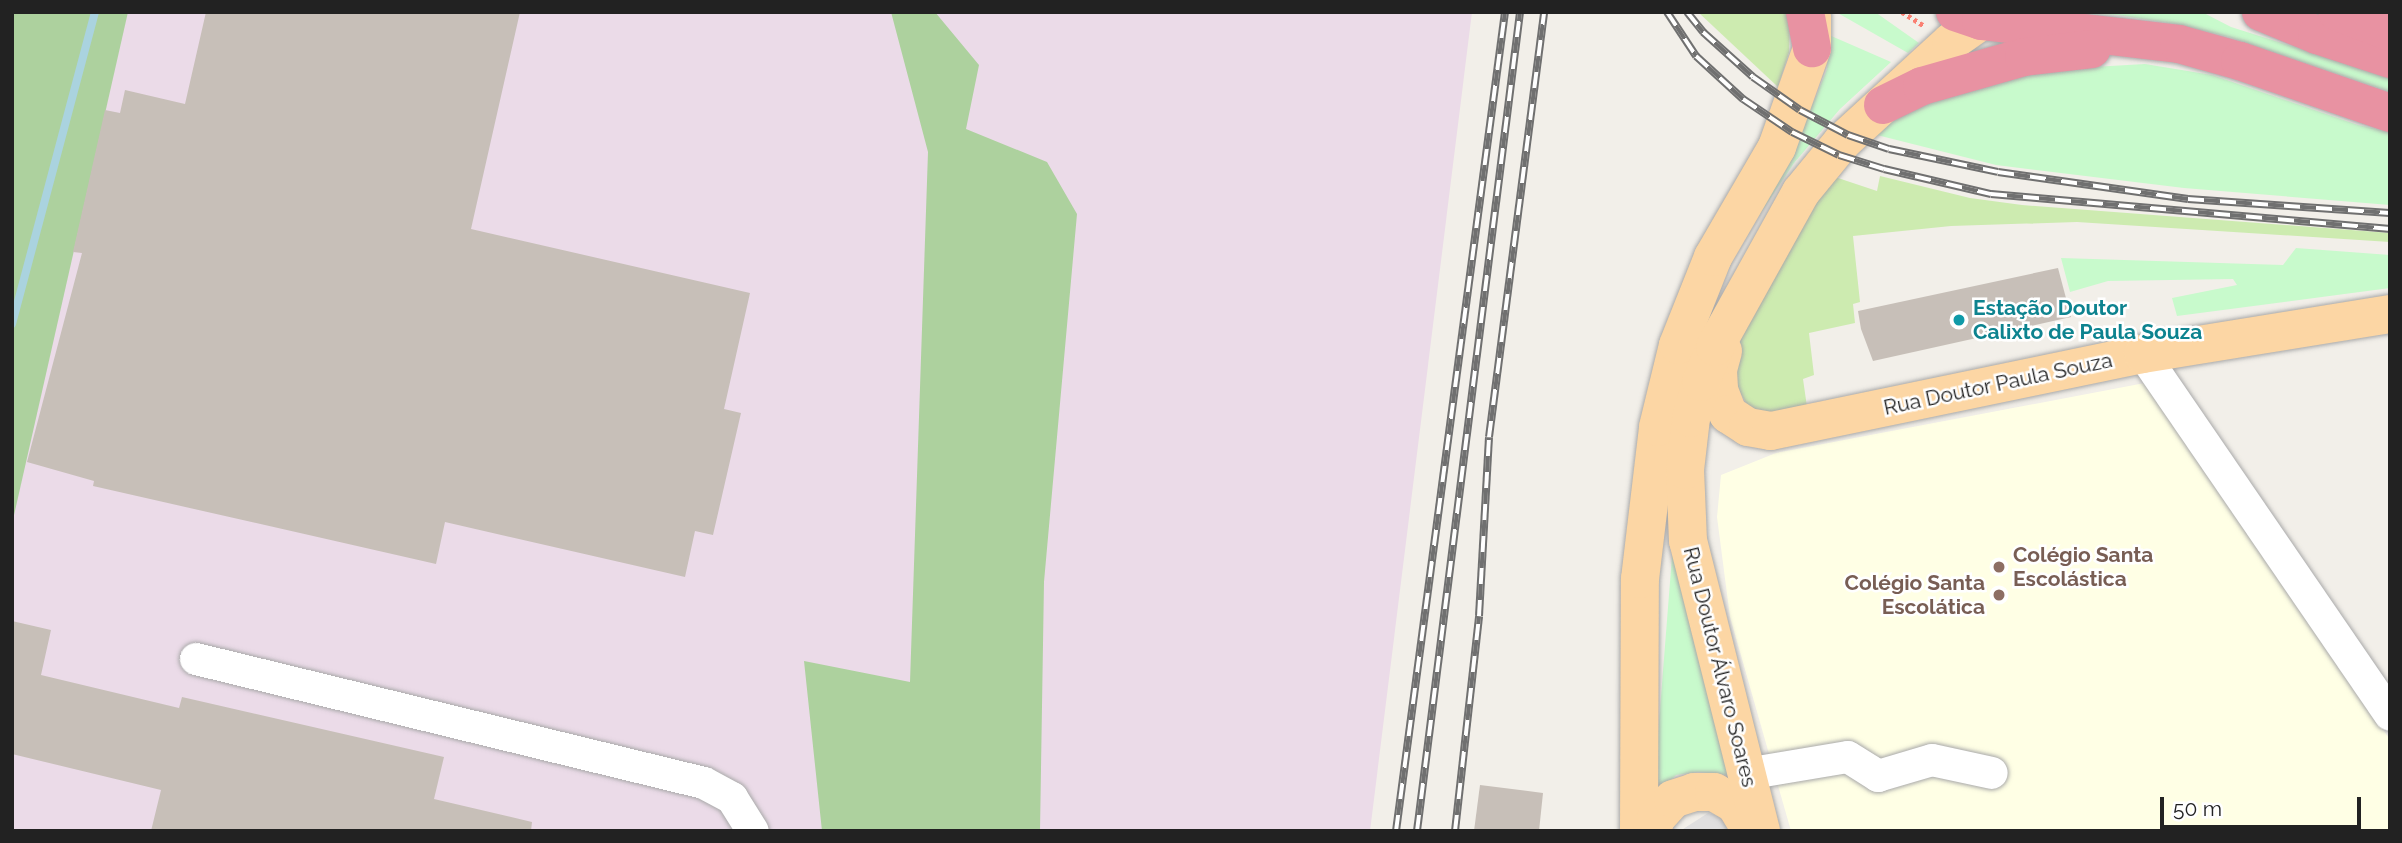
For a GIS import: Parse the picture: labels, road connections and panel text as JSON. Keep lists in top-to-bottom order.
{
  "streets": {
    "main road": ["Rua Doutor Paula Souza", "Rua Doutor Álvaro Soares"]
  },
  "crossings": [
    ["Rua Doutor Paula Souza", "Rua Doutor Álvaro Soares"]
  ],
  "places": ["Estação Doutor Calixto de Paula Souza", "Colégio Santa Escolástica", "Colégio Santa Escolática"],
  "scale_bar": "50 m"
}
